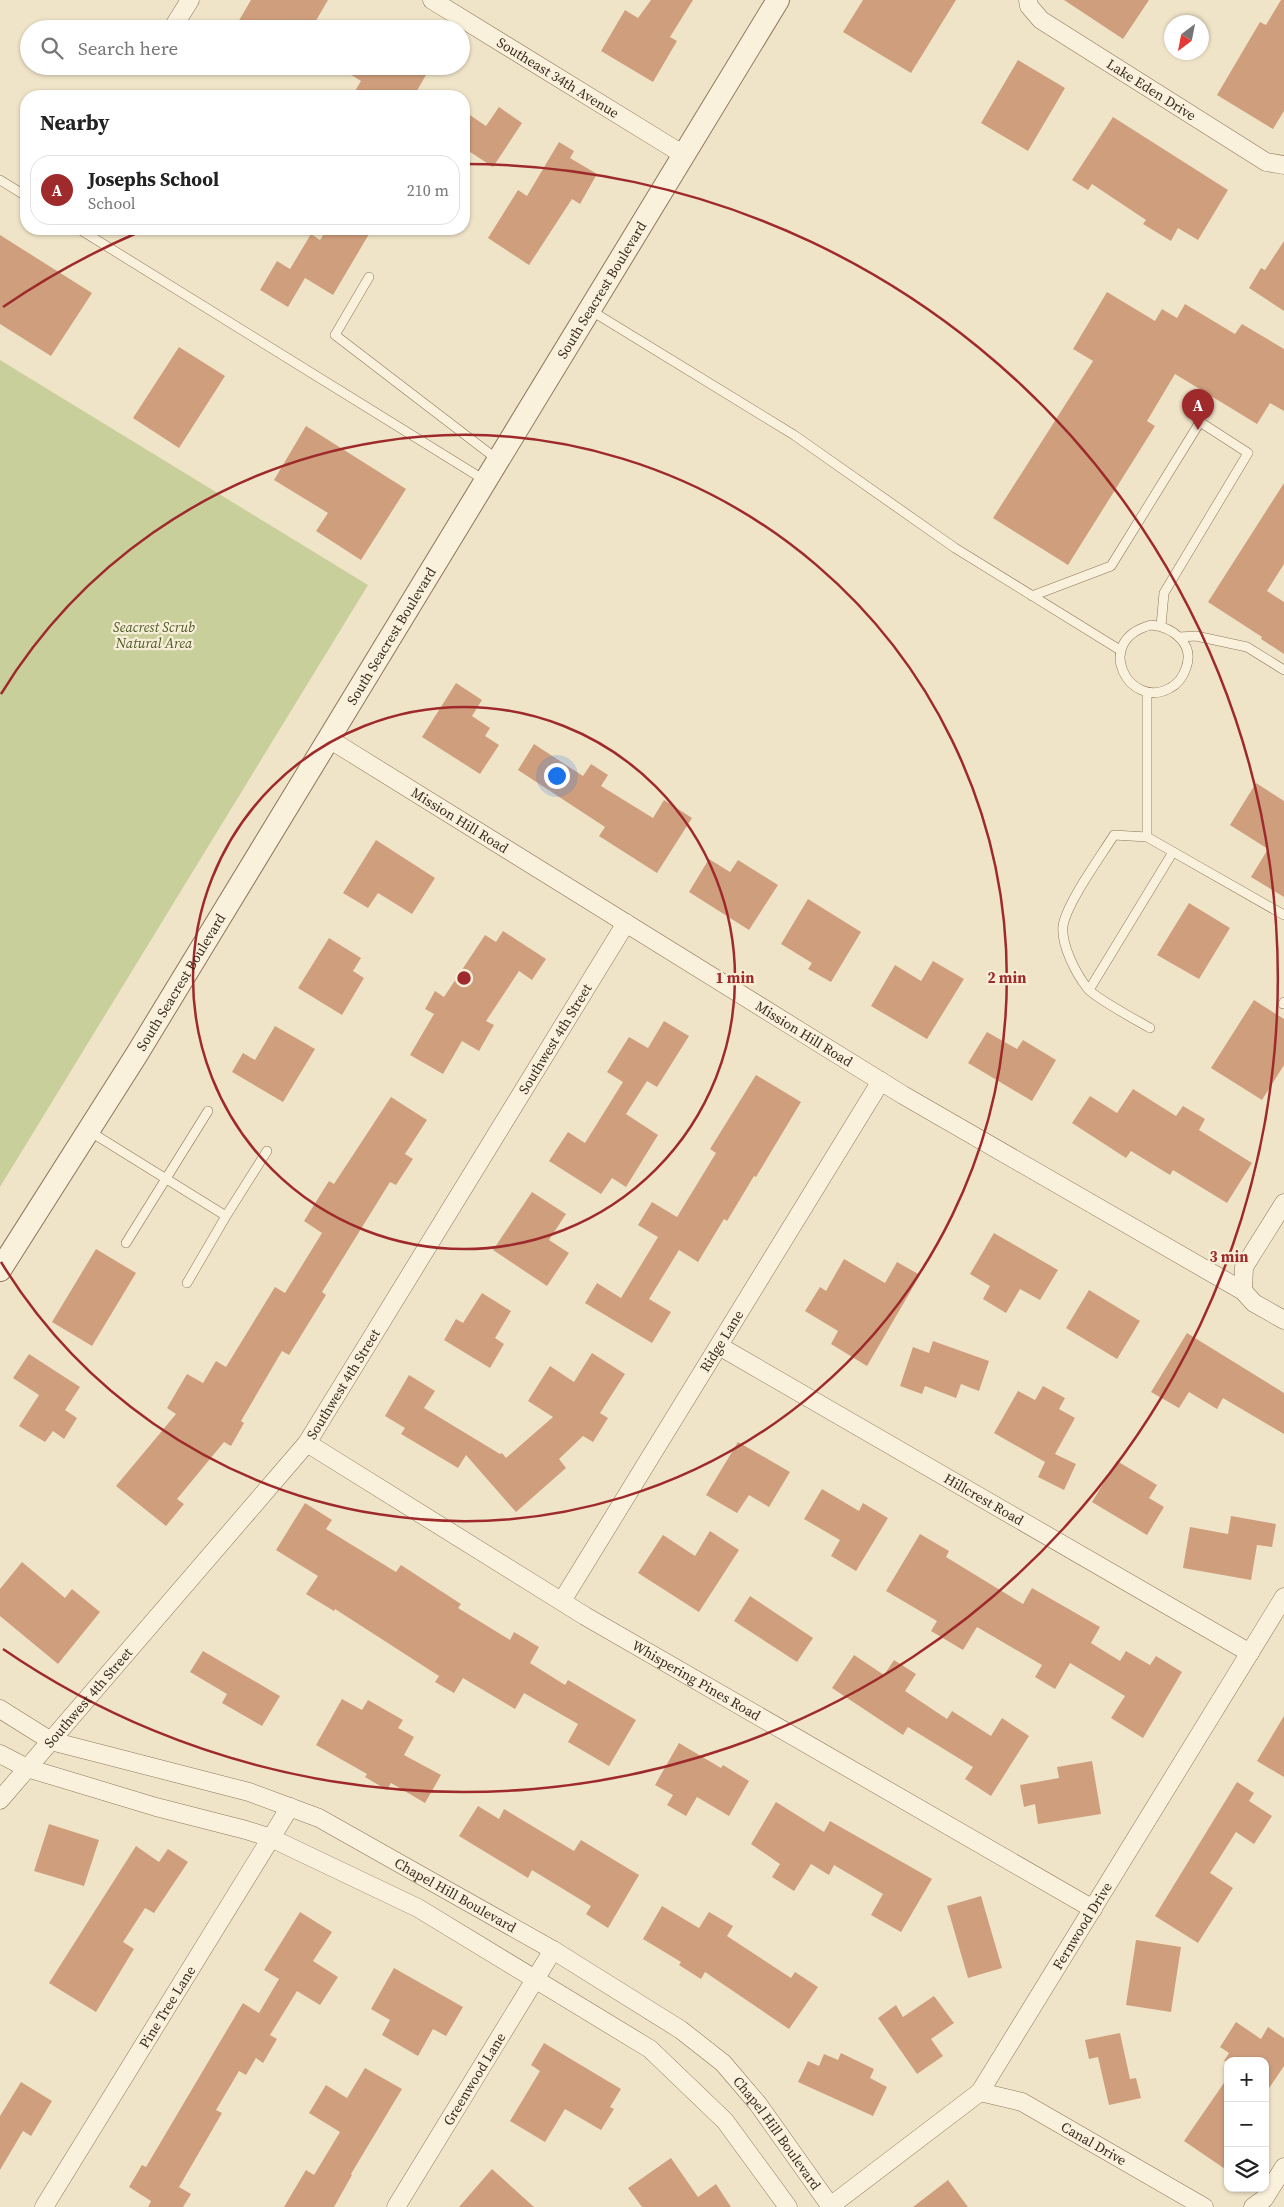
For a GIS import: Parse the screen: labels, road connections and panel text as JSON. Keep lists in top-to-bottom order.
{
  "streets": {
    "street": [
      "Southeast 34th Avenue",
      "Lake Eden Drive",
      "South Seacrest Boulevard",
      "Mission Hill Road",
      "Southwest 4th Street",
      "Ridge Lane",
      "Hillcrest Road",
      "Whispering Pines Road",
      "Chapel Hill Boulevard",
      "Fernwood Drive",
      "Pine Tree Lane",
      "Greenwood Lane",
      "Canal Drive"
    ]
  },
  "crossings": [
    ["Southeast 34th Avenue", "South Seacrest Boulevard"],
    ["South Seacrest Boulevard", "Mission Hill Road"],
    ["Mission Hill Road", "Southwest 4th Street"],
    ["Mission Hill Road", "Ridge Lane"],
    ["Southwest 4th Street", "Whispering Pines Road"],
    ["Southwest 4th Street", "Chapel Hill Boulevard"],
    ["Ridge Lane", "Hillcrest Road"],
    ["Ridge Lane", "Whispering Pines Road"],
    ["Hillcrest Road", "Fernwood Drive"],
    ["Whispering Pines Road", "Fernwood Drive"],
    ["Chapel Hill Boulevard", "Fernwood Drive"],
    ["Chapel Hill Boulevard", "Pine Tree Lane"],
    ["Chapel Hill Boulevard", "Greenwood Lane"],
    ["Fernwood Drive", "Canal Drive"]
  ],
  "parks": ["Seacrest Scrub Natural Area"],
  "north": "bottom left",
  "page": {
    "search": "Search here",
    "heading": "Nearby",
    "list": [
      {
        "mark": "A",
        "name": "Josephs School",
        "note": "School",
        "value": "210 m"
      }
    ],
    "pins": "A",
    "map_buttons": ["+", "−"]
  },
  "rings": ["1 min", "2 min", "3 min"]
}
